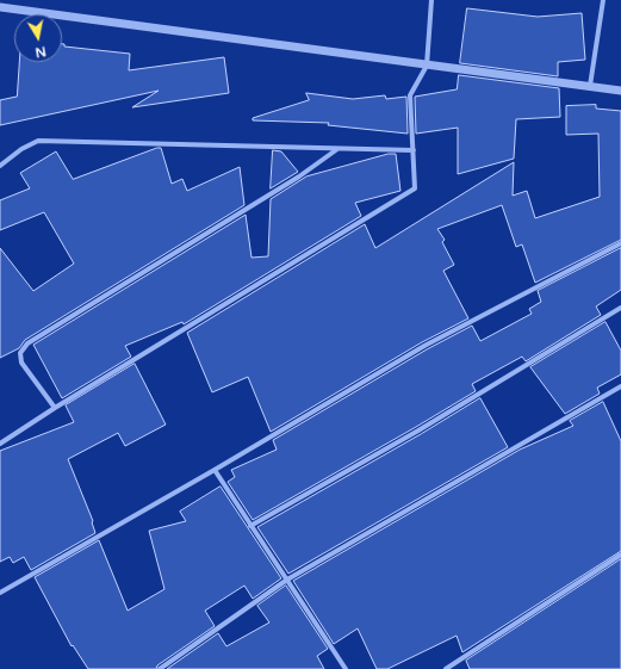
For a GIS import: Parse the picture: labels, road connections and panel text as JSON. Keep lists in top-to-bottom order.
{
  "north": "bottom"
}
